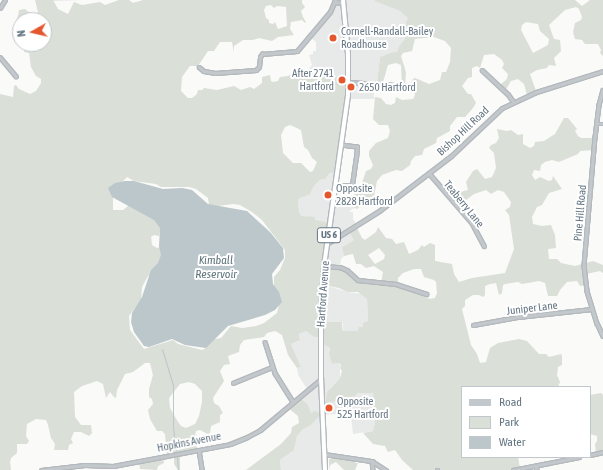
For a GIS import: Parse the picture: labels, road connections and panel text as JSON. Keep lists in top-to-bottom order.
{
  "streets": {
    "highway": ["US 6", "Hartford Avenue"],
    "street": [
      "Bishop Hill Road",
      "Teaberry Lane",
      "Pine Hill Road",
      "Juniper Lane",
      "Hopkins Avenue"
    ]
  },
  "crossings": [
    ["Bishop Hill Road", "Teaberry Lane"],
    ["Bishop Hill Road", "Hartford Avenue"],
    ["Pine Hill Road", "Juniper Lane"],
    ["Hartford Avenue", "Hopkins Avenue"]
  ],
  "water": ["Kimball Reservoir"],
  "places": [
    "Cornell-Randall-Bailey Roadhouse",
    "After 2741 Hartford",
    "2650 Hartford",
    "Opposite 2828 Hartford",
    "Opposite 525 Hartford"
  ],
  "legend": ["Road", "Park", "Water"],
  "north": "left"
}
